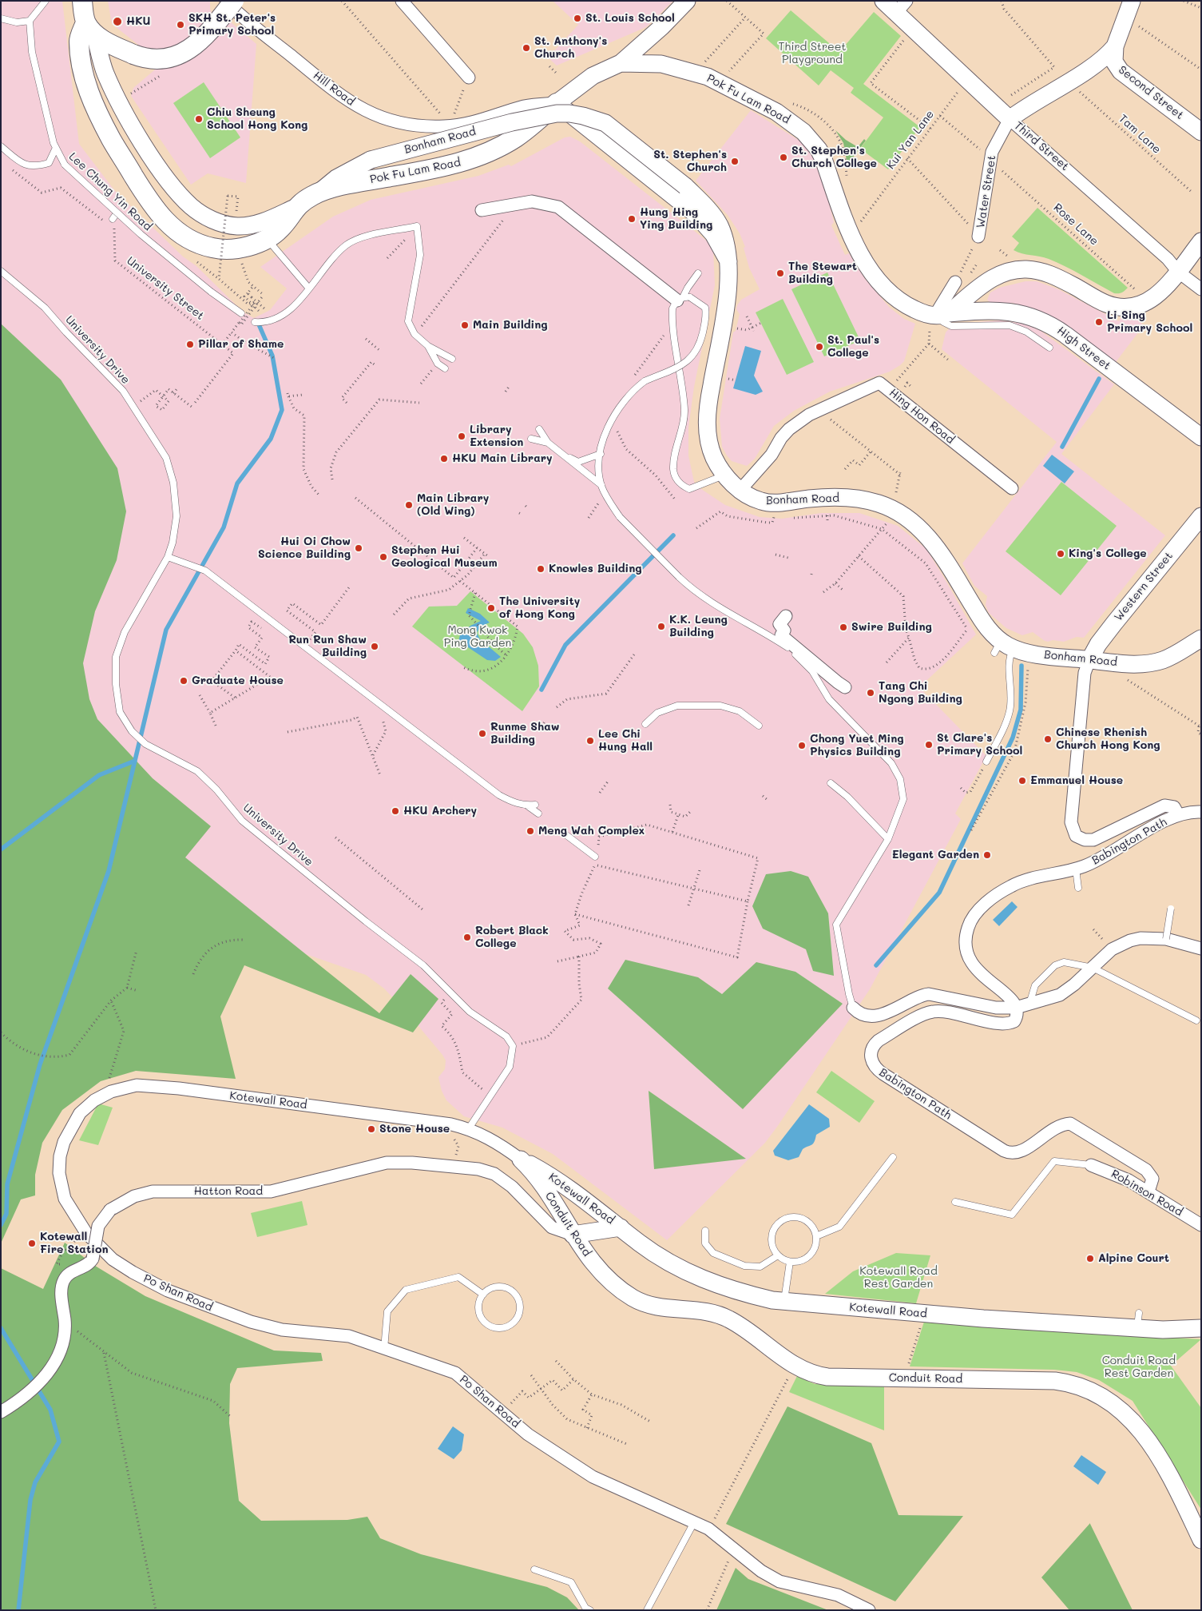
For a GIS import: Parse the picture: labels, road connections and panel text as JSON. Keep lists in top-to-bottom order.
{
  "streets": {
    "main road": [
      "Second Street",
      "Pok Fu Lam Road",
      "Bonham Road",
      "Third Street",
      "Water Street",
      "High Street",
      "Western Street",
      "Kotewall Road",
      "Conduit Road"
    ],
    "street": [
      "Hill Road",
      "Hing Hon Road",
      "Babington Path",
      "Hatton Road",
      "Robinson Road",
      "Po Shan Road"
    ],
    "lane": ["Lee Chung Yin Road", "University Drive"],
    "path": [
      "Tam Lane",
      "Kui Yan Lane",
      "Rose Lane",
      "University Street"
    ]
  },
  "crossings": [
    ["Hill Road", "Pok Fu Lam Road"],
    ["Second Street", "Water Street"],
    ["Pok Fu Lam Road", "Bonham Road"],
    ["Pok Fu Lam Road", "High Street"],
    ["Bonham Road", "Hing Hon Road"],
    ["Bonham Road", "Western Street"],
    ["Third Street", "Water Street"],
    ["Babington Path", "Robinson Road"],
    ["Kotewall Road", "Conduit Road"],
    ["Kotewall Road", "Po Shan Road"],
    ["Hatton Road", "Conduit Road"]
  ],
  "parks": [
    "Third Street Playground",
    "Mong Kwok Ping Garden",
    "Kotewall Road Rest Garden",
    "Conduit Road Rest Garden"
  ],
  "places": [
    "St. Louis School",
    "HKU",
    "SKH St. Peter's Primary School",
    "St. Anthony's Church",
    "Chiu Sheung School Hong Kong",
    "St. Stephen's Church College",
    "St. Stephen's Church",
    "Hung Hing Ying Building",
    "The Stewart Building",
    "Li Sing Primary School",
    "Main Building",
    "Pillar of Shame",
    "St. Paul's College",
    "Library Extension",
    "HKU Main Library",
    "Main Library (Old Wing)",
    "Hui Oi Chow Science Building",
    "King's College",
    "Stephen Hui Geological Museum",
    "Knowles Building",
    "The University of Hong Kong",
    "K.K. Leung Building",
    "Swire Building",
    "Run Run Shaw Building",
    "Graduate House",
    "Tang Chi Ngong Building",
    "Runme Shaw Building",
    "Chinese Rhenish Church Hong Kong",
    "Lee Chi Hung Hall",
    "St Clare's Primary School",
    "Chong Yuet Ming Physics Building",
    "Emmanuel House",
    "HKU Archery",
    "Meng Wah Complex",
    "Elegant Garden",
    "Robert Black College",
    "Stone House",
    "Kotewall Fire Station",
    "Alpine Court"
  ]
}
